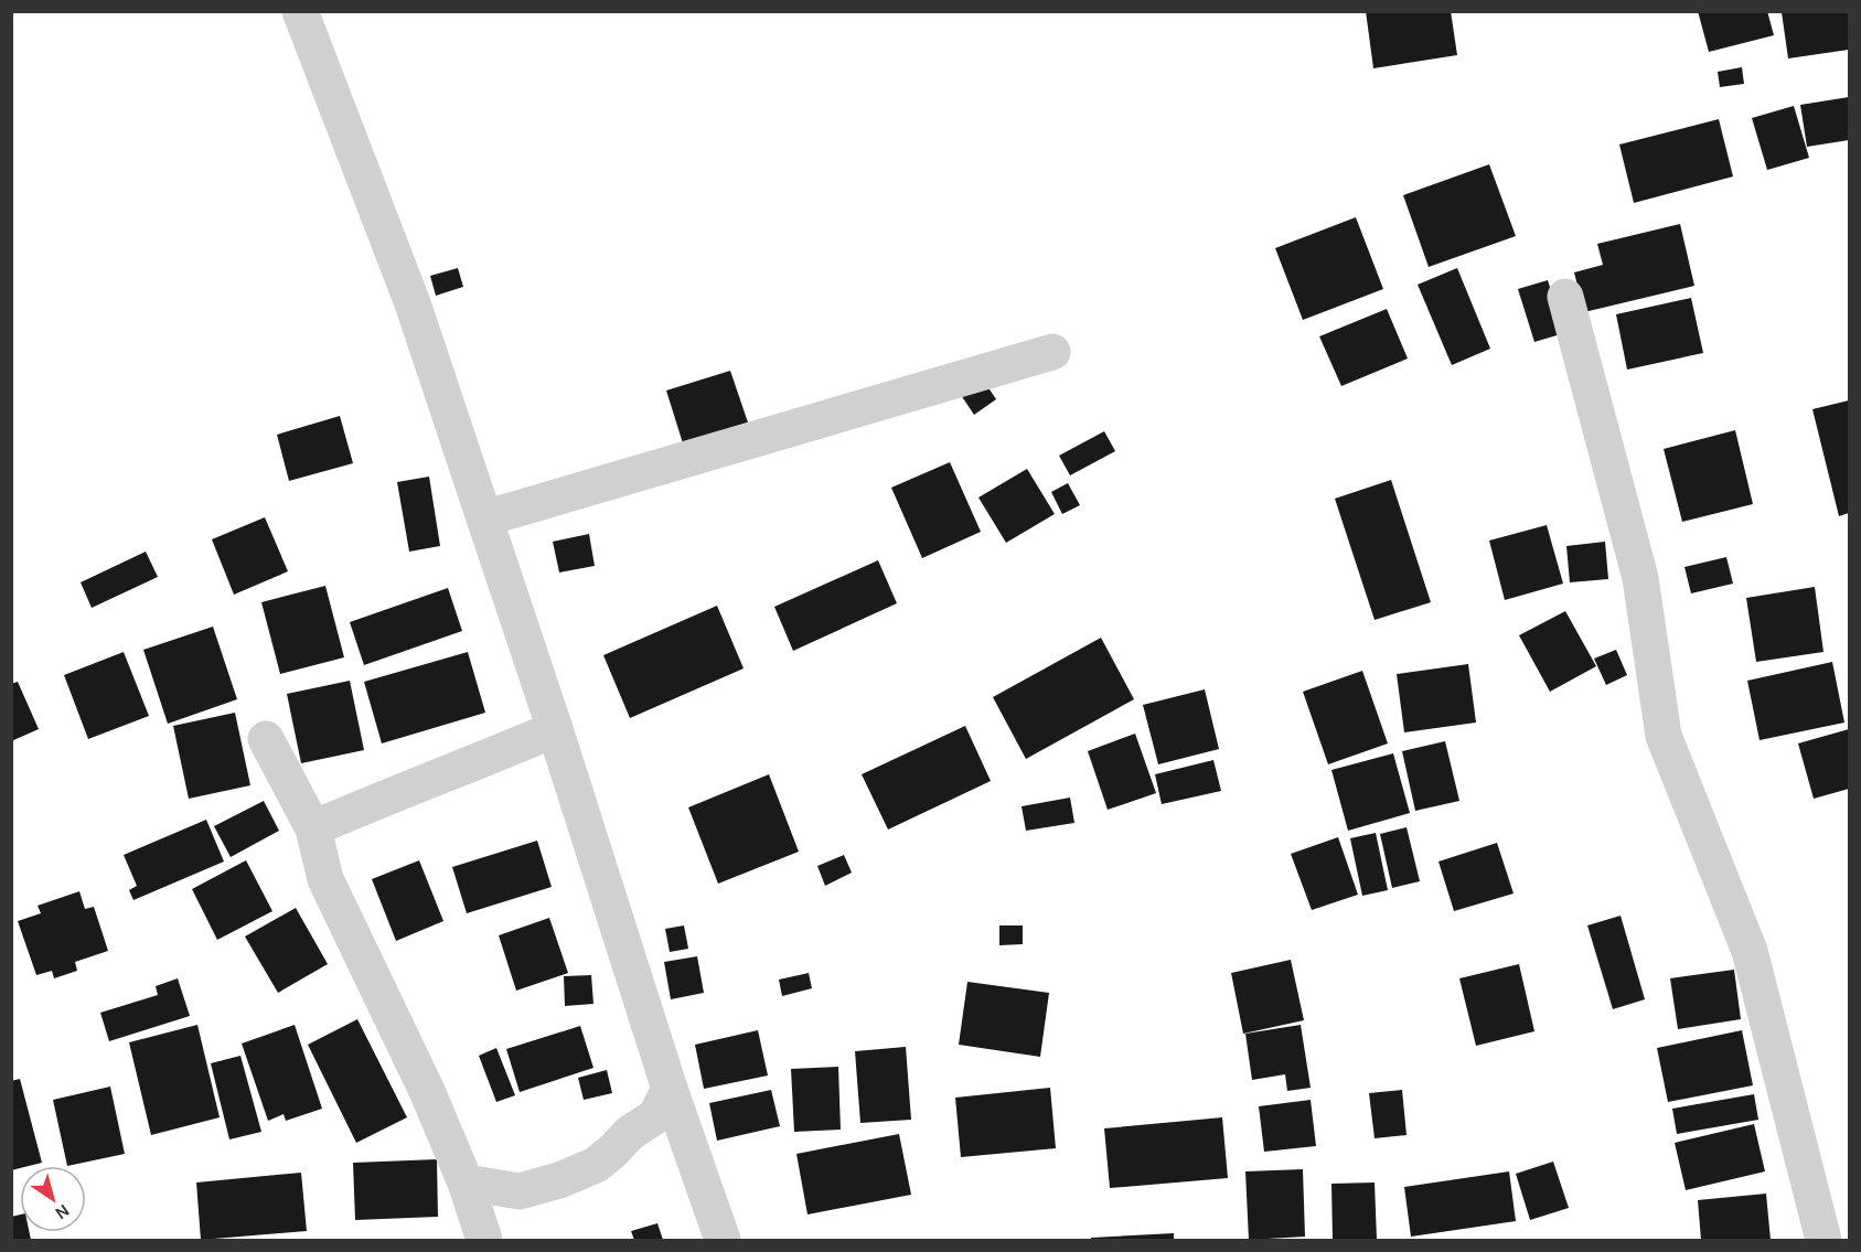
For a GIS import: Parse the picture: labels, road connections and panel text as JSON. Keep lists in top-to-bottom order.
{
  "north": "bottom right"
}
